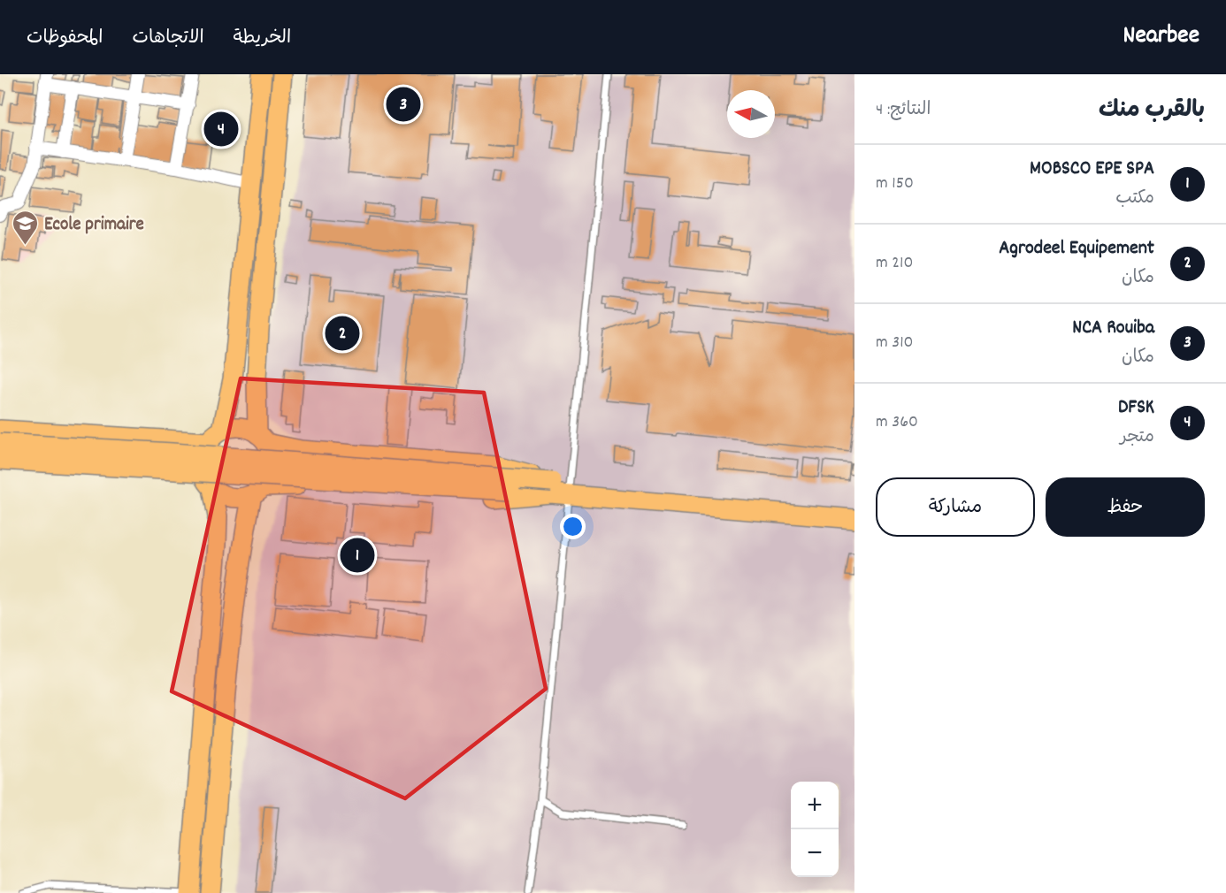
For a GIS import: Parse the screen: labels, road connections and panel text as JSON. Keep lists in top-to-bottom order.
{
  "places": {
    "school or university": ["Ecole primaire"]
  },
  "north": "left",
  "page": {
    "header": "Nearbee",
    "nav": ["الخريطة", "الاتجاهات", "المحفوظات"],
    "heading": ["بالقرب منك", "النتائج: 4"],
    "pins": [
      "3",
      "4",
      "2",
      "1"
    ],
    "list": [
      {
        "mark": "1",
        "name": "MOBSCO EPE SPA",
        "note": "مكتب",
        "value": "150 m"
      },
      {
        "mark": "2",
        "name": "Agrodeel Equipement",
        "note": "مكان",
        "value": "210 m"
      },
      {
        "mark": "3",
        "name": "NCA Rouiba",
        "note": "مكان",
        "value": "310 m"
      },
      {
        "mark": "4",
        "name": "DFSK",
        "note": "متجر",
        "value": "360 m"
      }
    ],
    "buttons": ["حفظ", "مشاركة"],
    "map_buttons": ["+", "−"]
  }
}
